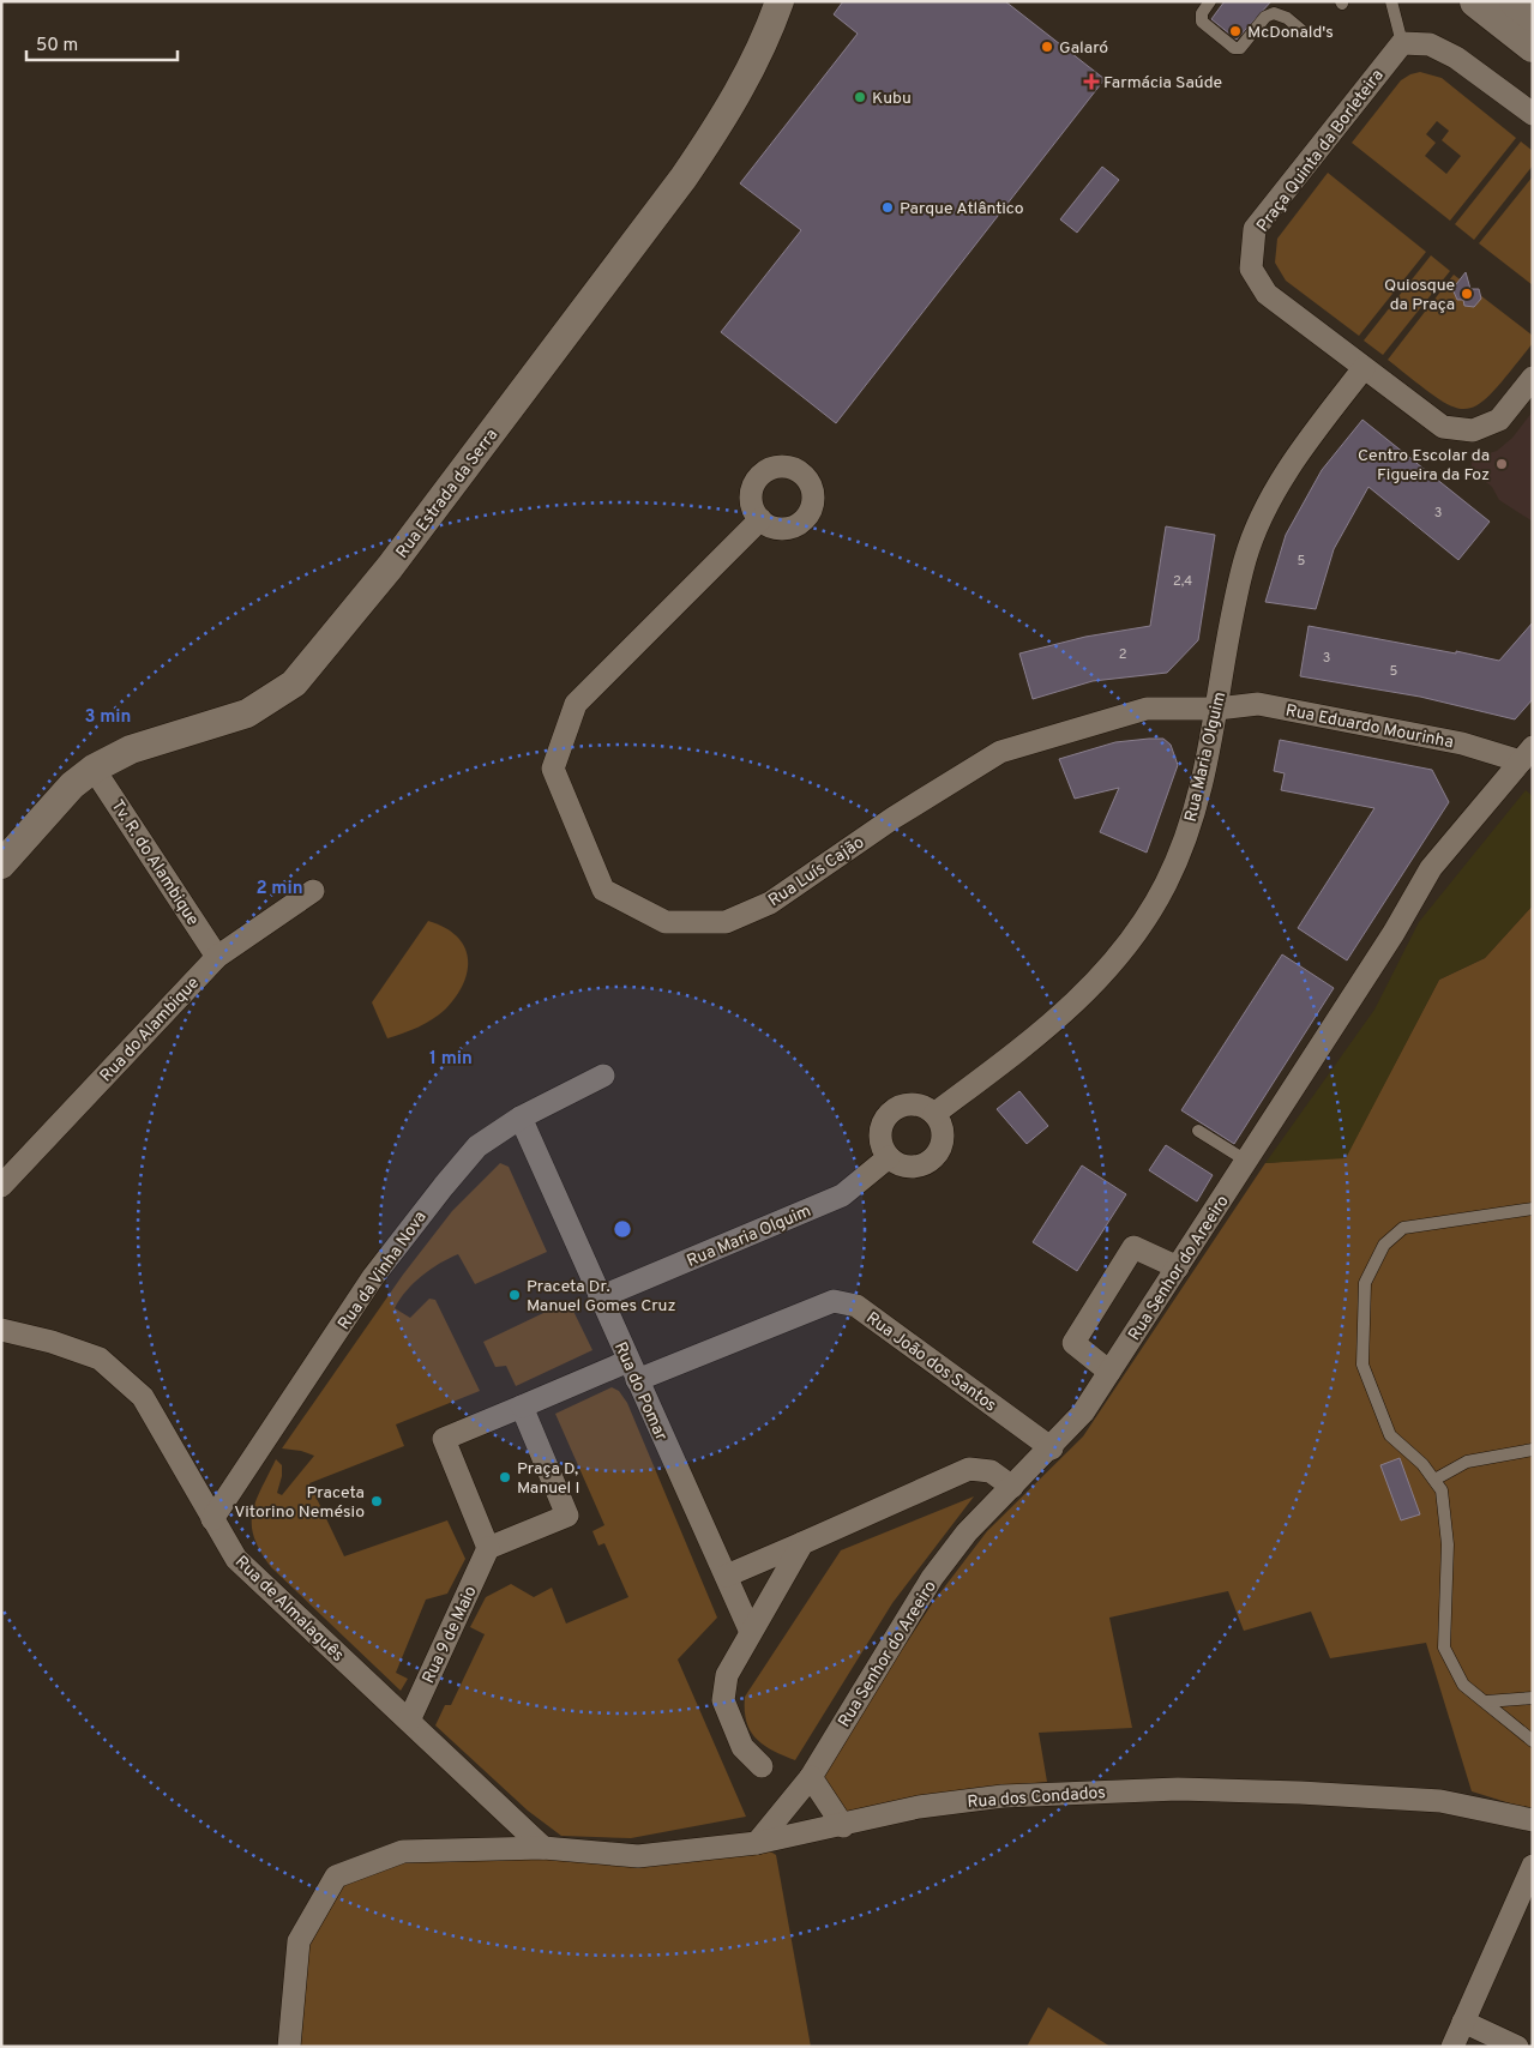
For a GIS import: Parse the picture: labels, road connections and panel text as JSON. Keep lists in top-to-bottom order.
{
  "streets": {
    "street": [
      "Praça Quinta da Borleteira",
      "Rua Estrada da Serra",
      "Rua Eduardo Mourinha",
      "Rua Maria Olguim",
      "Tv. R. do Alambique",
      "Rua Luís Cajão",
      "Rua do Alambique",
      "Rua Senhor do Areeiro",
      "Rua da Vinha Nova",
      "Rua João dos Santos",
      "Rua do Pomar",
      "Rua de Almalaguês",
      "Rua 9 de Maio",
      "Rua dos Condados"
    ]
  },
  "crossings": [
    ["Praça Quinta da Borleteira", "Rua Maria Olguim"],
    ["Rua Estrada da Serra", "Tv. R. do Alambique"],
    ["Rua Eduardo Mourinha", "Rua Maria Olguim"],
    ["Rua Eduardo Mourinha", "Rua Luís Cajão"],
    ["Rua Eduardo Mourinha", "Rua Senhor do Areeiro"],
    ["Rua Maria Olguim", "Rua Luís Cajão"],
    ["Rua Maria Olguim", "Rua do Pomar"],
    ["Tv. R. do Alambique", "Rua do Alambique"],
    ["Rua Senhor do Areeiro", "Rua João dos Santos"],
    ["Rua Senhor do Areeiro", "Rua dos Condados"],
    ["Rua da Vinha Nova", "Rua do Pomar"],
    ["Rua da Vinha Nova", "Rua de Almalaguês"],
    ["Rua João dos Santos", "Rua do Pomar"],
    ["Rua João dos Santos", "Rua 9 de Maio"],
    ["Rua de Almalaguês", "Rua 9 de Maio"],
    ["Rua de Almalaguês", "Rua dos Condados"]
  ],
  "places": {
    "other": [
      "McDonald's",
      "Galaró",
      "Kubu",
      "Parque Atlântico",
      "Quiosque da Praça",
      "Centro Escolar da Figueira da Foz",
      "Praceta Dr. Manuel Gomes Cruz",
      "Praça D, Manuel I",
      "Praceta Vitorino Nemésio"
    ],
    "health": ["Farmácia Saúde"]
  },
  "house_numbers": [
    "3",
    "5",
    "2,4",
    "2",
    "3",
    "5"
  ],
  "scale_bar": "50 m",
  "rings": ["3 min", "2 min", "1 min"]
}
